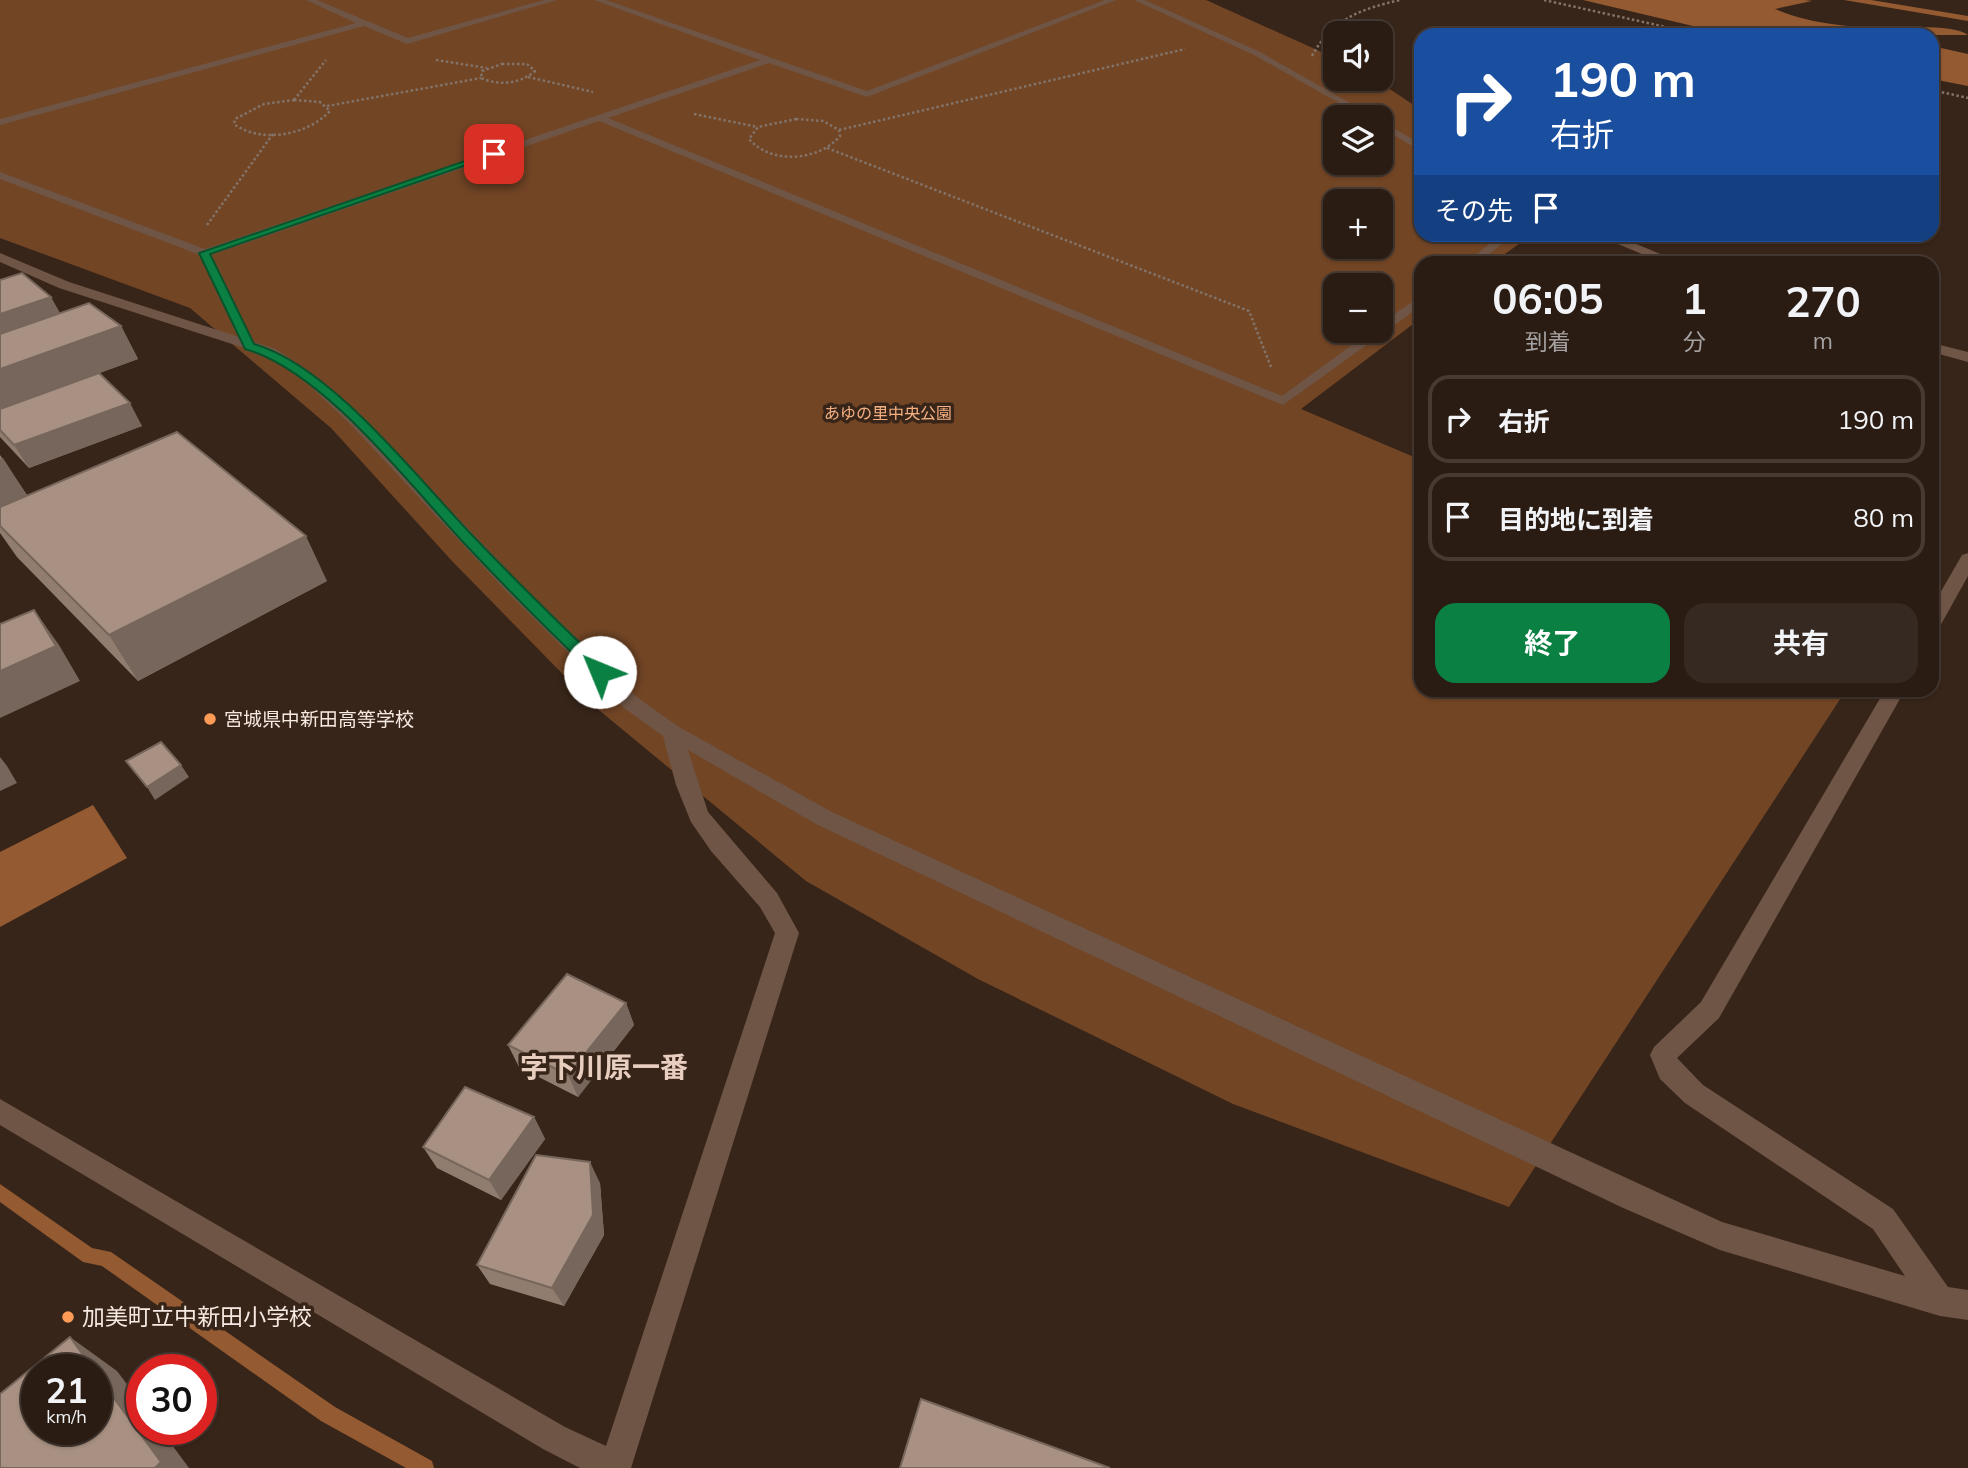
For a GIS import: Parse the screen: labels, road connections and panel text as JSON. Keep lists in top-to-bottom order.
{
  "districts": ["字下川原一番"],
  "parks": ["あゆの里中央公園"],
  "places": ["宮城県中新田高等学校", "加美町立中新田小学校"],
  "page": {
    "map_buttons": ["+", "−"],
    "turn": ["190 m", "右折"],
    "then": "その先",
    "eta": [
      "06:05",
      "到着",
      "1",
      "分",
      "270",
      "m"
    ],
    "list": [
      {
        "name": "右折",
        "value": "190 m"
      },
      {
        "name": "目的地に到着",
        "value": "80 m"
      }
    ],
    "buttons": ["終了", "共有"],
    "speed": "21 km/h",
    "limit": "30"
  }
}
